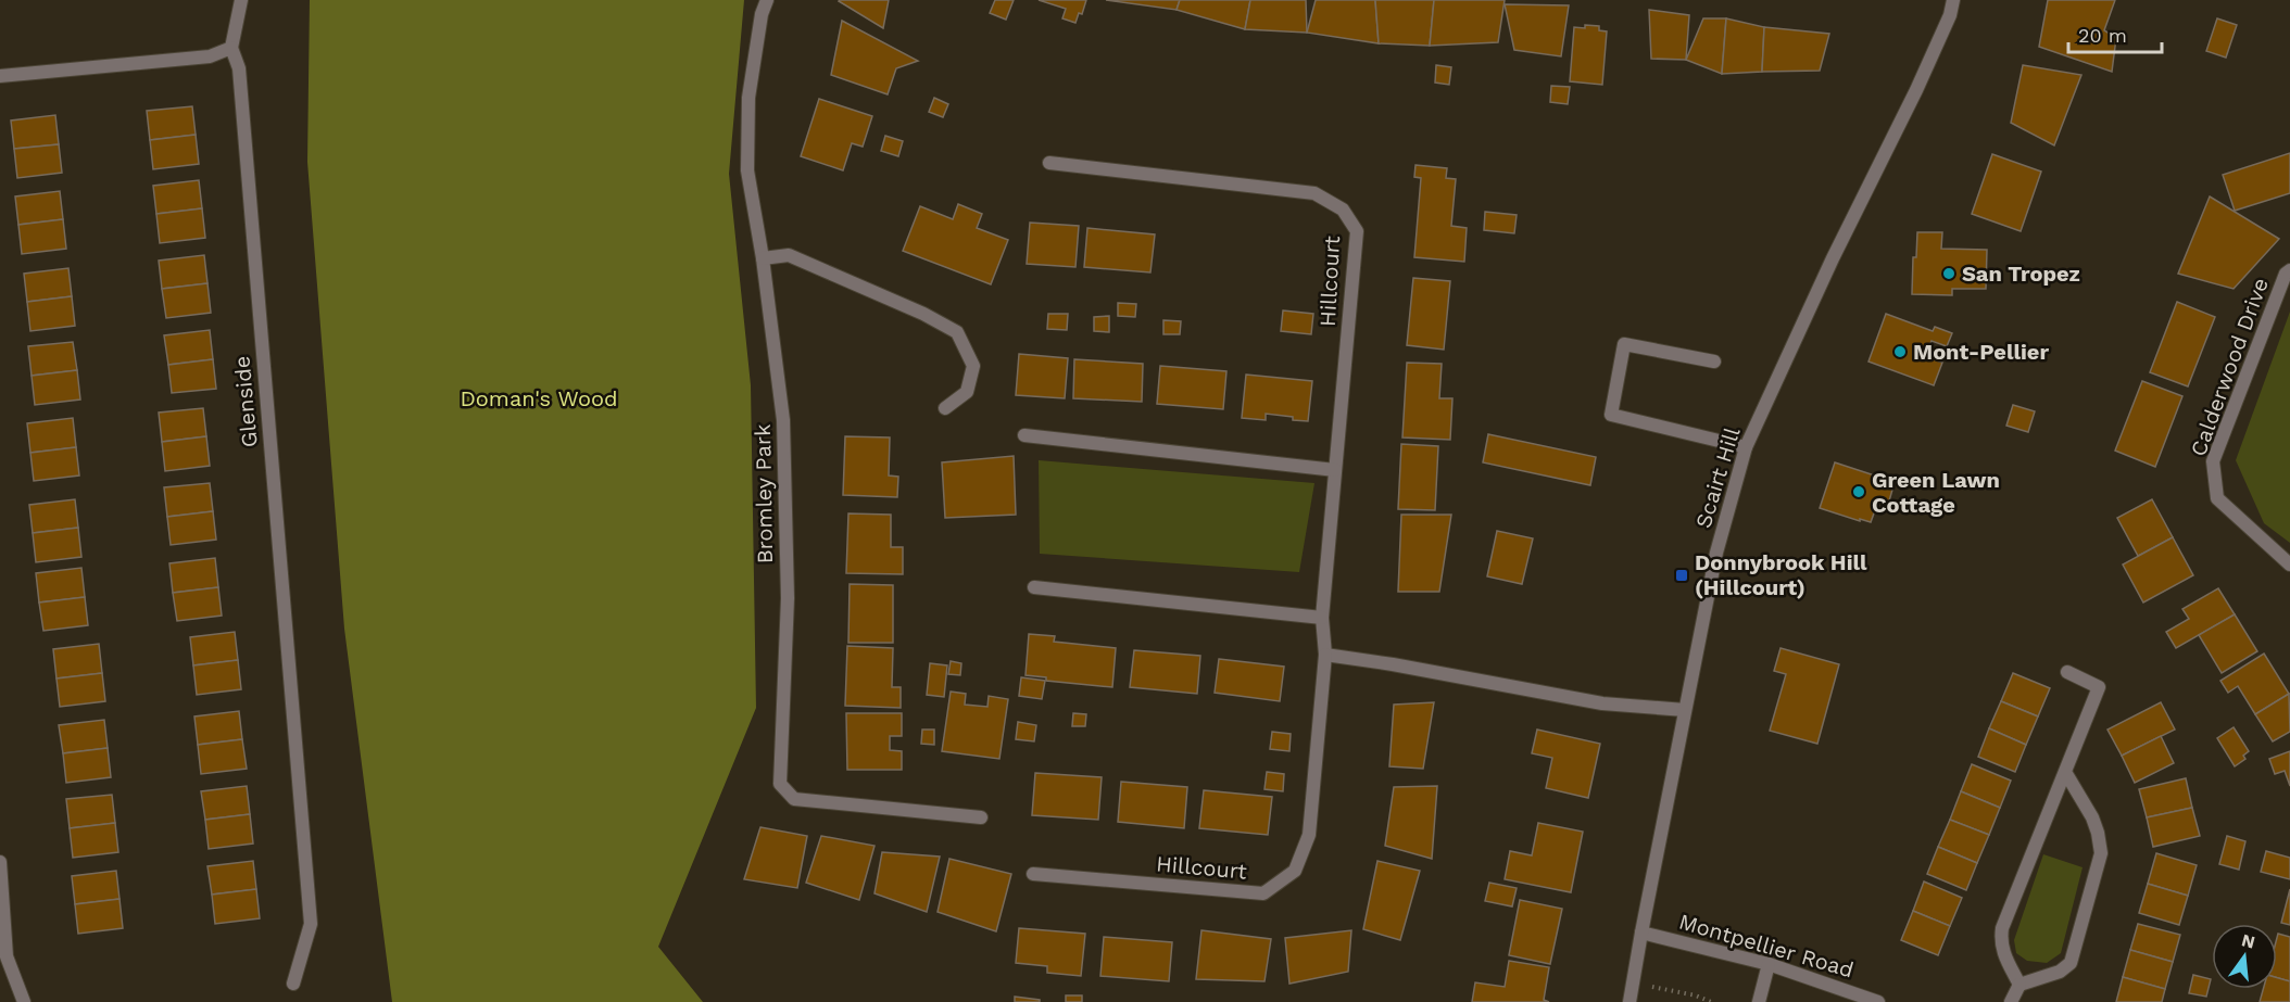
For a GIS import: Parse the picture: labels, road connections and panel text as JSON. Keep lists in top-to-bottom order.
{
  "streets": {
    "street": [
      "Hillcourt",
      "Calderwood Drive",
      "Glenside",
      "Scairt Hill",
      "Bromley Park",
      "Montpellier Road"
    ]
  },
  "crossings": [
    ["Scairt Hill", "Montpellier Road"]
  ],
  "parks": ["Doman's Wood"],
  "places": {
    "other": ["San Tropez", "Mont-Pellier", "Green Lawn Cottage"],
    "transit": ["Donnybrook Hill (Hillcourt)"]
  },
  "scale_bar": "20 m",
  "north": "top"
}
